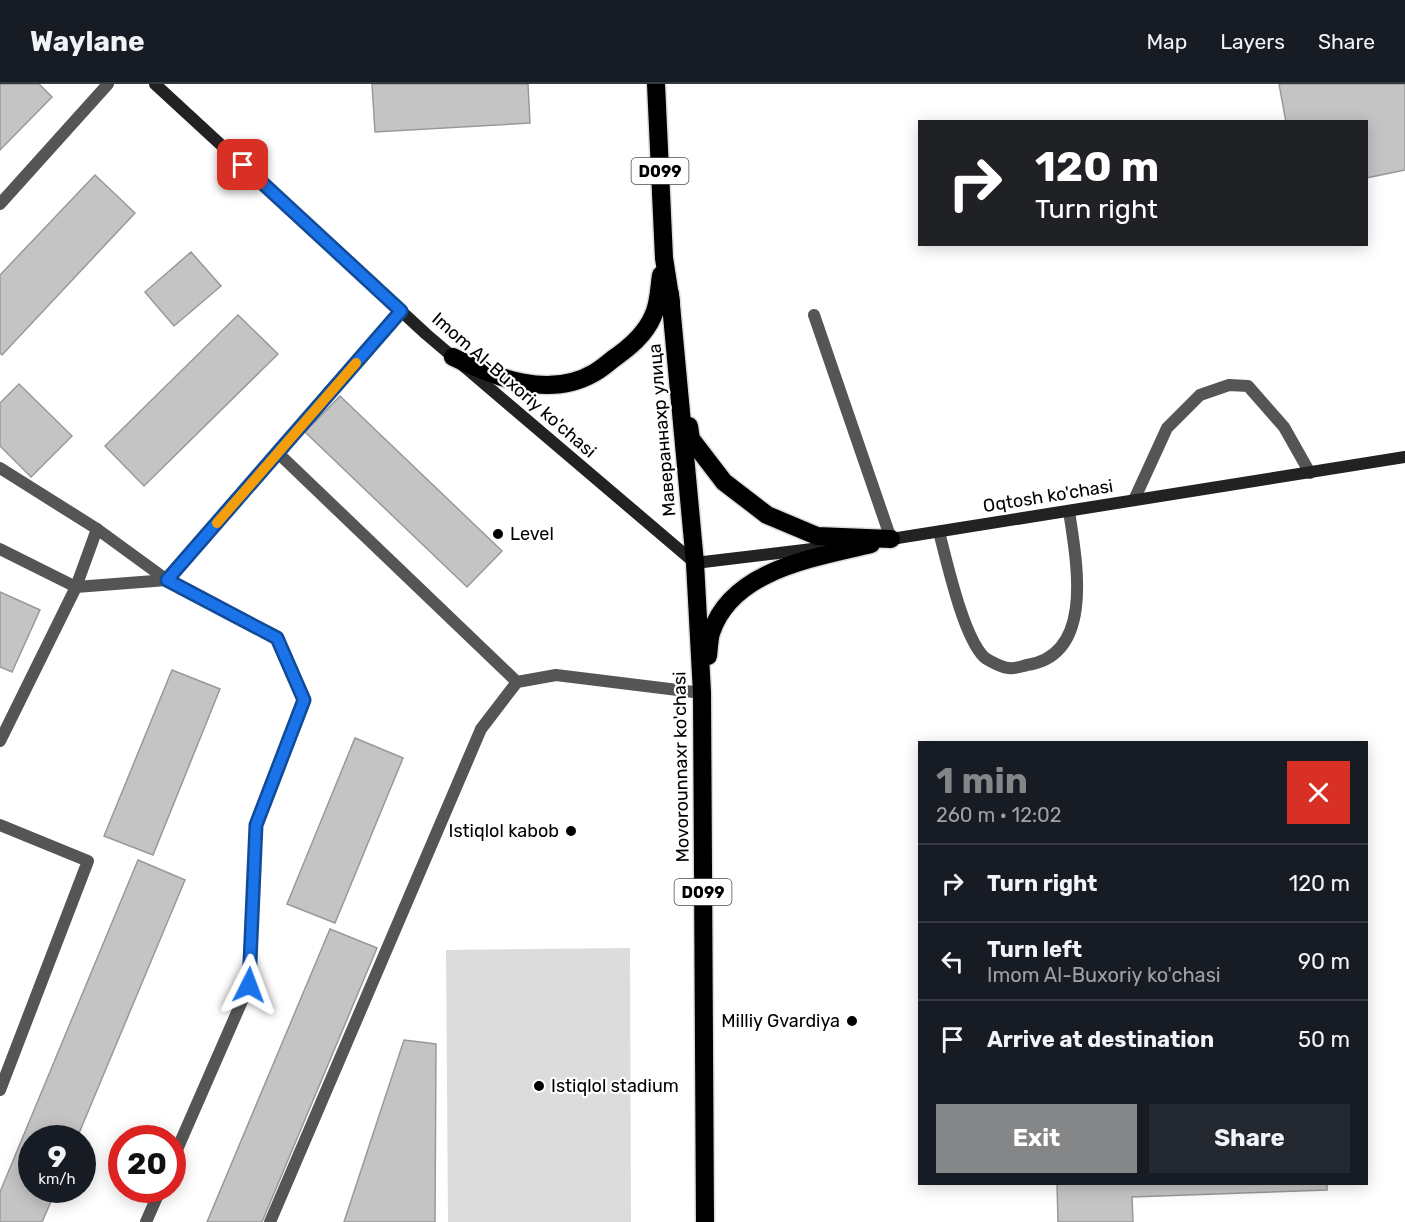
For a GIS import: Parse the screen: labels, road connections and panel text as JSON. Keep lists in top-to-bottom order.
{
  "streets": {
    "highway": ["D099", "Мавераннахр улица", "Movorounnaxr ko'chasi"],
    "main road": ["Imom Al-Buxoriy ko'chasi", "Oqtosh ko'chasi"]
  },
  "crossings": [
    ["D099", "Мавераннахр улица"],
    ["Imom Al-Buxoriy ko'chasi", "Мавераннахр улица"],
    ["Imom Al-Buxoriy ko'chasi", "Oqtosh ko'chasi"],
    ["Imom Al-Buxoriy ko'chasi", "Movorounnaxr ko'chasi"],
    ["Мавераннахр улица", "Oqtosh ko'chasi"],
    ["Мавераннахр улица", "Movorounnaxr ko'chasi"],
    ["Oqtosh ko'chasi", "Movorounnaxr ko'chasi"]
  ],
  "places": [
    "Level",
    "Istiqlol kabob",
    "Milliy Gvardiya",
    "Istiqlol stadium"
  ],
  "page": {
    "header": "Waylane",
    "nav": ["Map", "Layers", "Share"],
    "turn": ["120 m", "Turn right"],
    "heading": ["1 min", "260 m · 12:02"],
    "list": [
      {
        "name": "Turn right",
        "value": "120 m"
      },
      {
        "name": "Turn left",
        "note": "Imom Al-Buxoriy ko'chasi",
        "value": "90 m"
      },
      {
        "name": "Arrive at destination",
        "value": "50 m"
      }
    ],
    "buttons": ["Exit", "Share"],
    "speed": "9 km/h",
    "limit": "20"
  }
}
